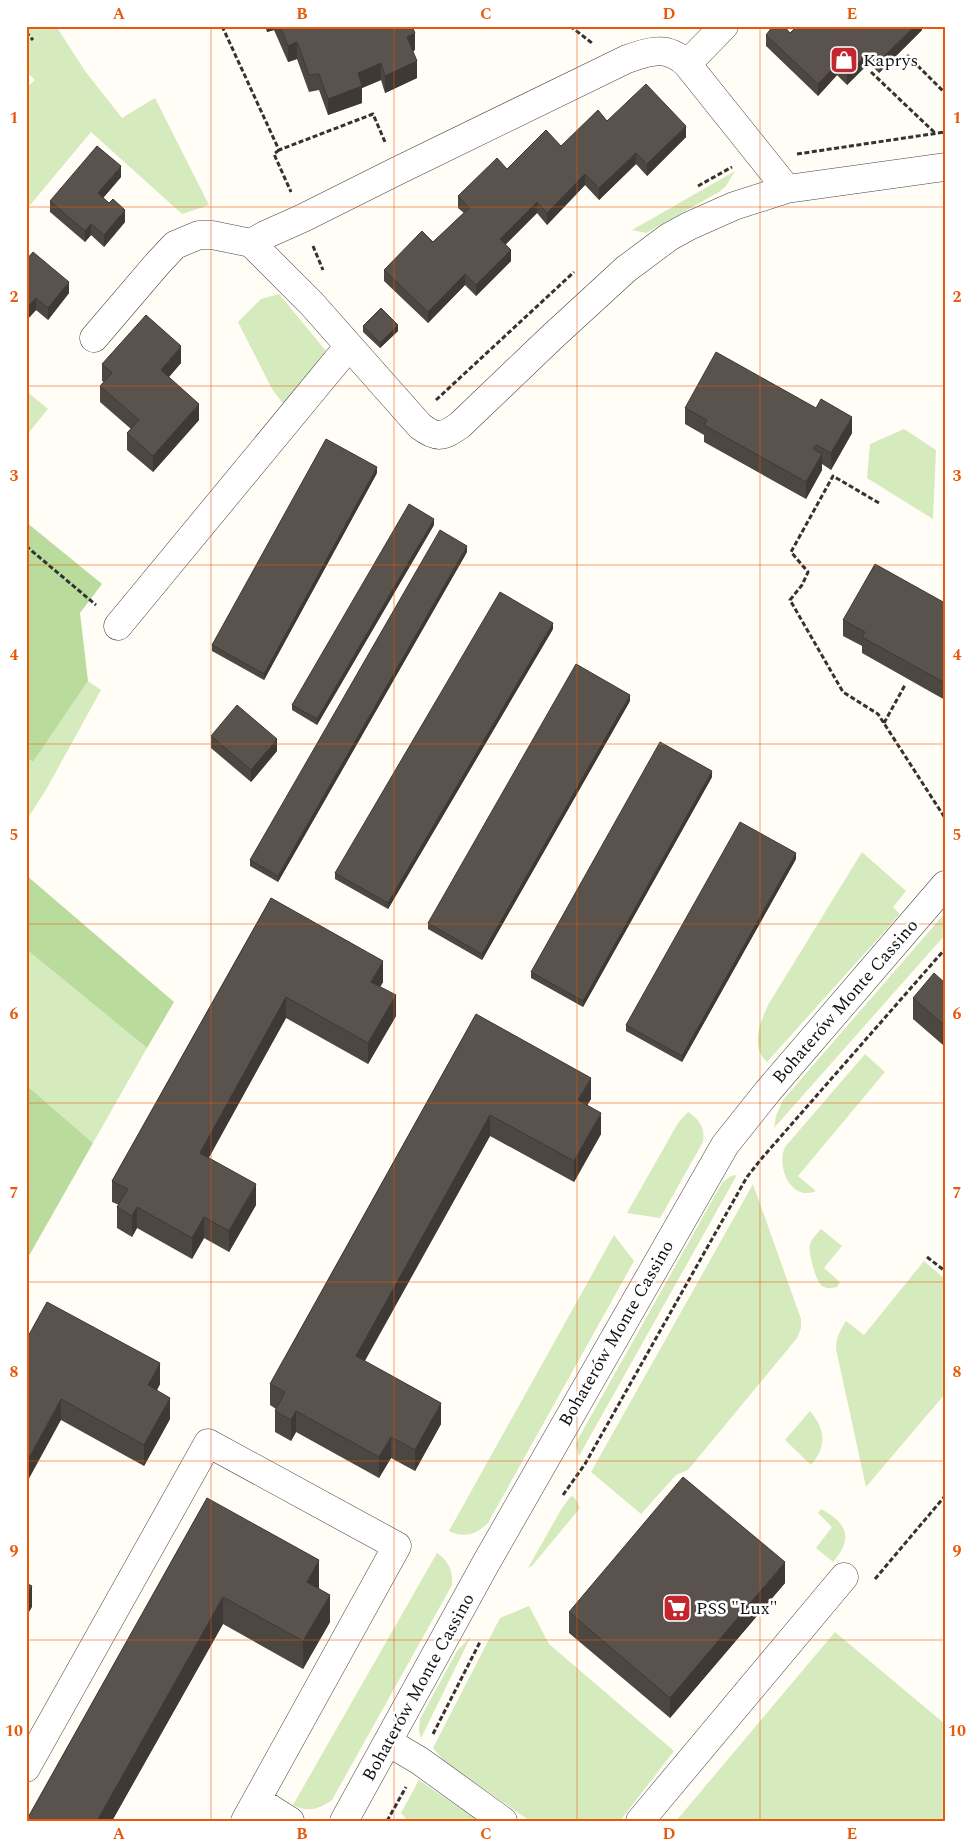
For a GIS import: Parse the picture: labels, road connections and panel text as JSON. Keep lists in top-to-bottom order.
{
  "streets": {
    "street": ["Bohaterów Monte Cassino"]
  },
  "places": {
    "shop": ["Kaprys"],
    "supermarket": ["PSS \"Lux\""]
  },
  "grid": {
    "columns": [
      "A",
      "B",
      "C",
      "D",
      "E"
    ],
    "rows": [
      "1",
      "2",
      "3",
      "4",
      "5",
      "6",
      "7",
      "8",
      "9",
      "10"
    ]
  }
}
